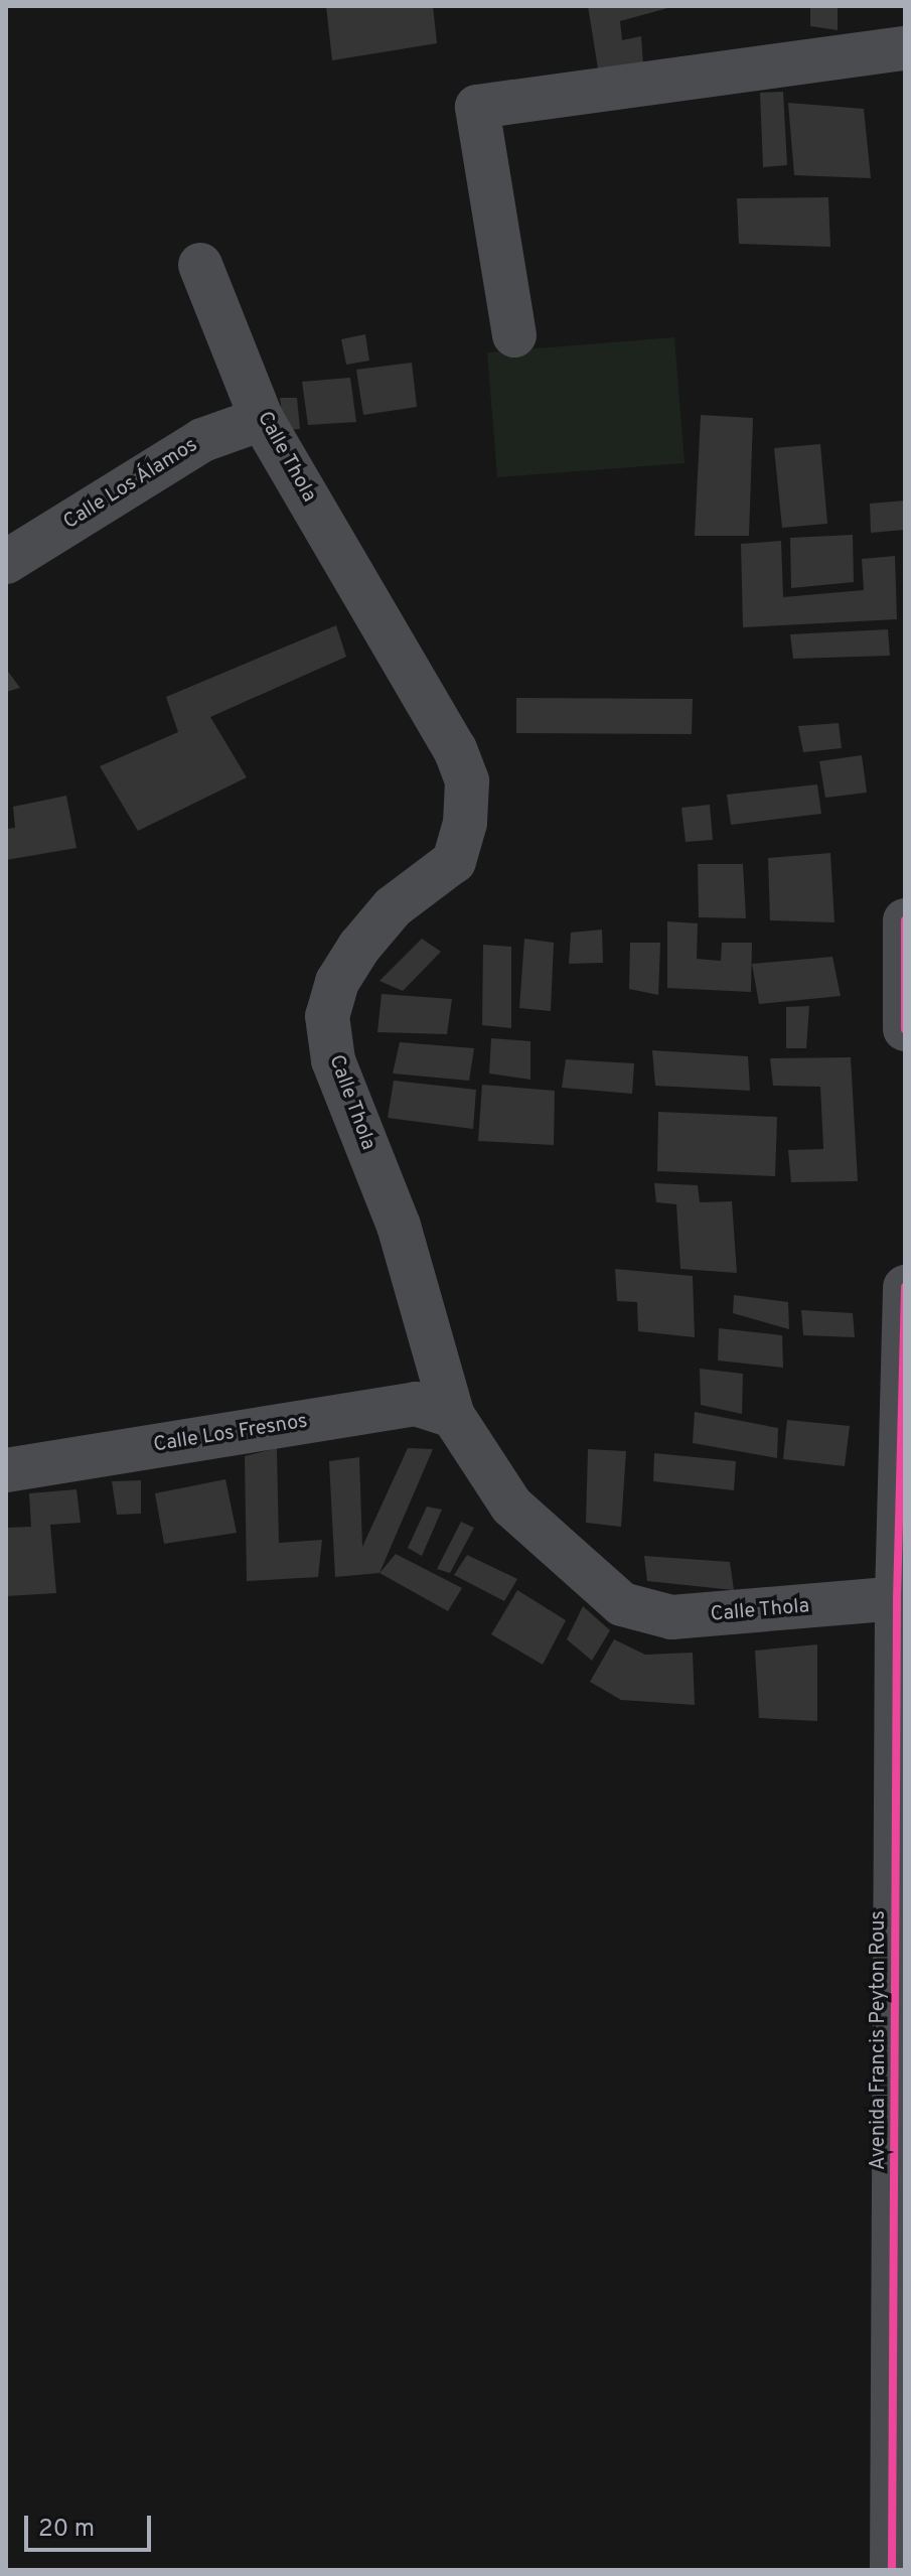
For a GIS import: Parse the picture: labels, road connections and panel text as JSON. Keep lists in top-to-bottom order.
{
  "streets": {
    "street": [
      "Calle Thola",
      "Calle Los Álamos",
      "Calle Los Fresnos",
      "Avenida Francis Peyton Rous"
    ]
  },
  "crossings": [
    ["Calle Thola", "Calle Los Álamos"],
    ["Calle Thola", "Calle Los Fresnos"],
    ["Calle Thola", "Avenida Francis Peyton Rous"]
  ],
  "scale_bar": "20 m"
}
